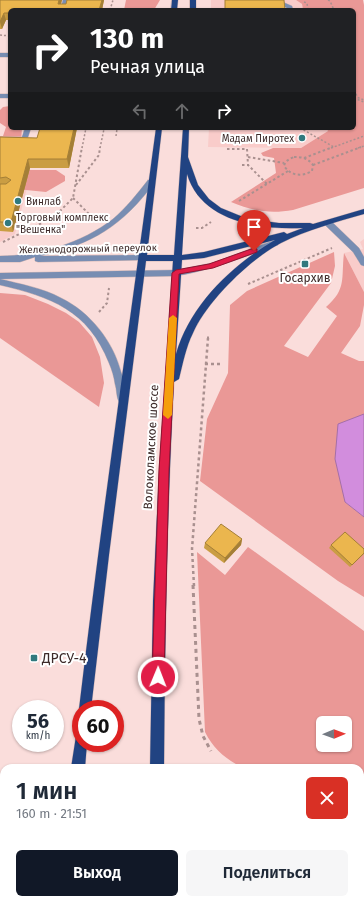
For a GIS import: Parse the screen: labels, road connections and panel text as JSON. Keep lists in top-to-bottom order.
{
  "streets": {
    "main road": ["Железнодорожный переулок", "Волоколамское шоссе"]
  },
  "crossings": [
    ["Железнодорожный переулок", "Волоколамское шоссе"]
  ],
  "places": {
    "other": ["Мадам Пиротех", "Винлаб", "Торговый комплекс \"Вешенка\""],
    "transit": ["Госархив", "ДРСУ-4"]
  },
  "north": "right",
  "page": {
    "turn": ["130 m", "Речная улица"],
    "speed": "56 km/h",
    "limit": "60",
    "heading": ["1 мин", "160 m · 21:51"],
    "buttons": ["Выход", "Поделиться"]
  }
}
